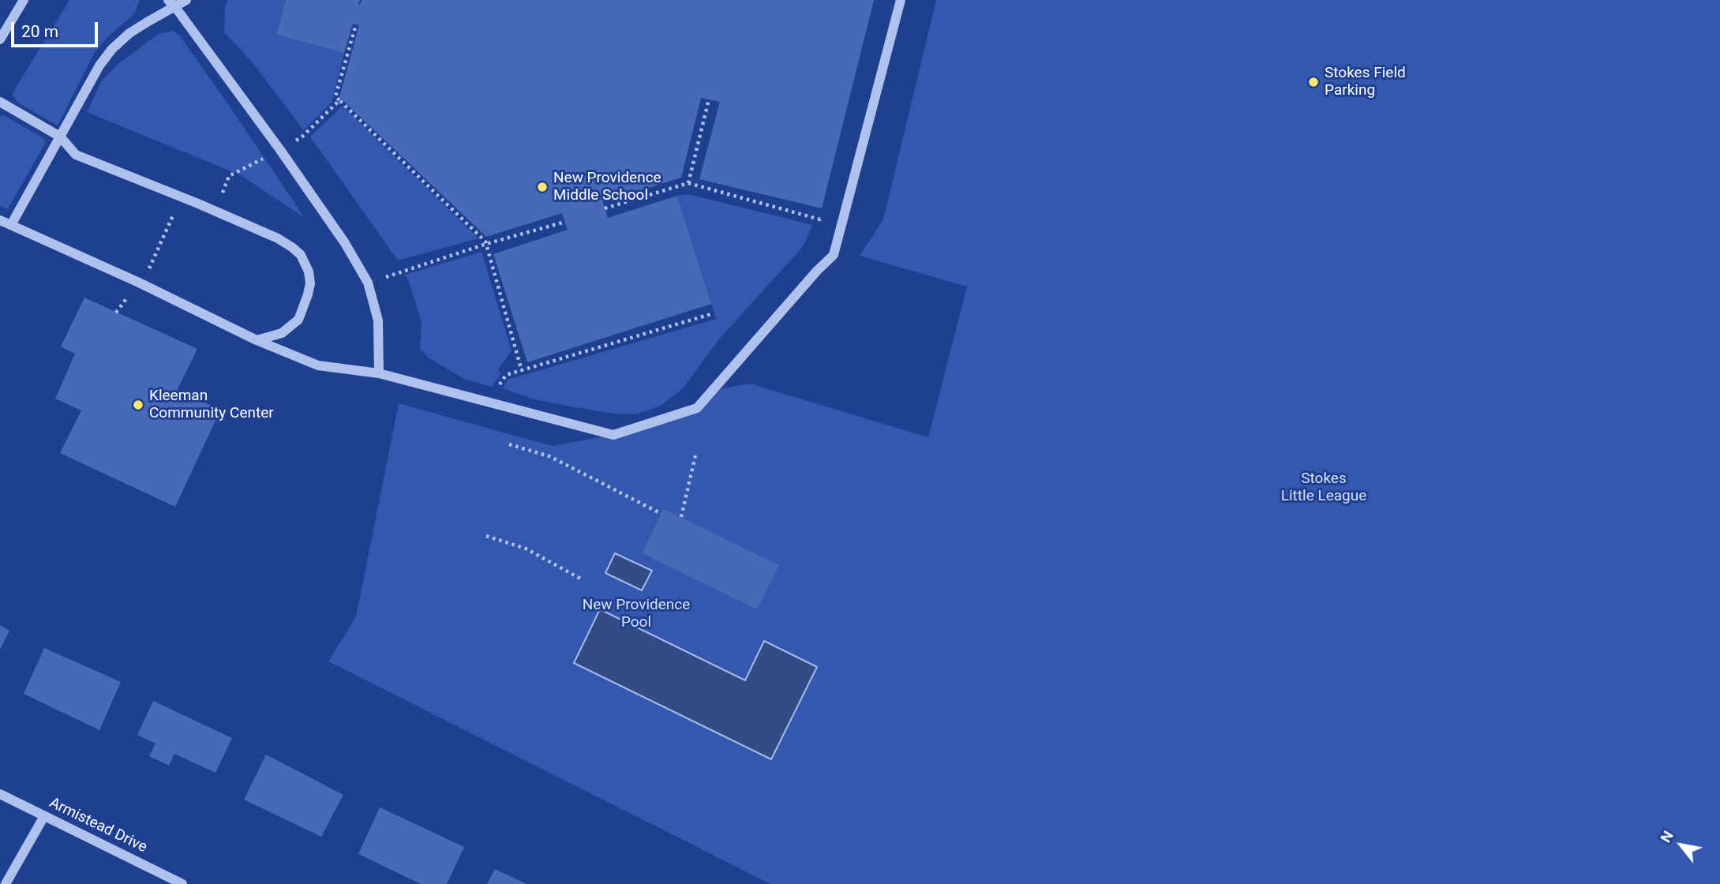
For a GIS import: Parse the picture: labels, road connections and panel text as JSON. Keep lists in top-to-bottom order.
{
  "streets": {
    "street": ["Armistead Drive"]
  },
  "parks": ["Stokes Little League", "New Providence Pool"],
  "places": ["Stokes Field Parking", "New Providence Middle School", "Kleeman Community Center"],
  "scale_bar": "20 m",
  "north": "top left"
}
